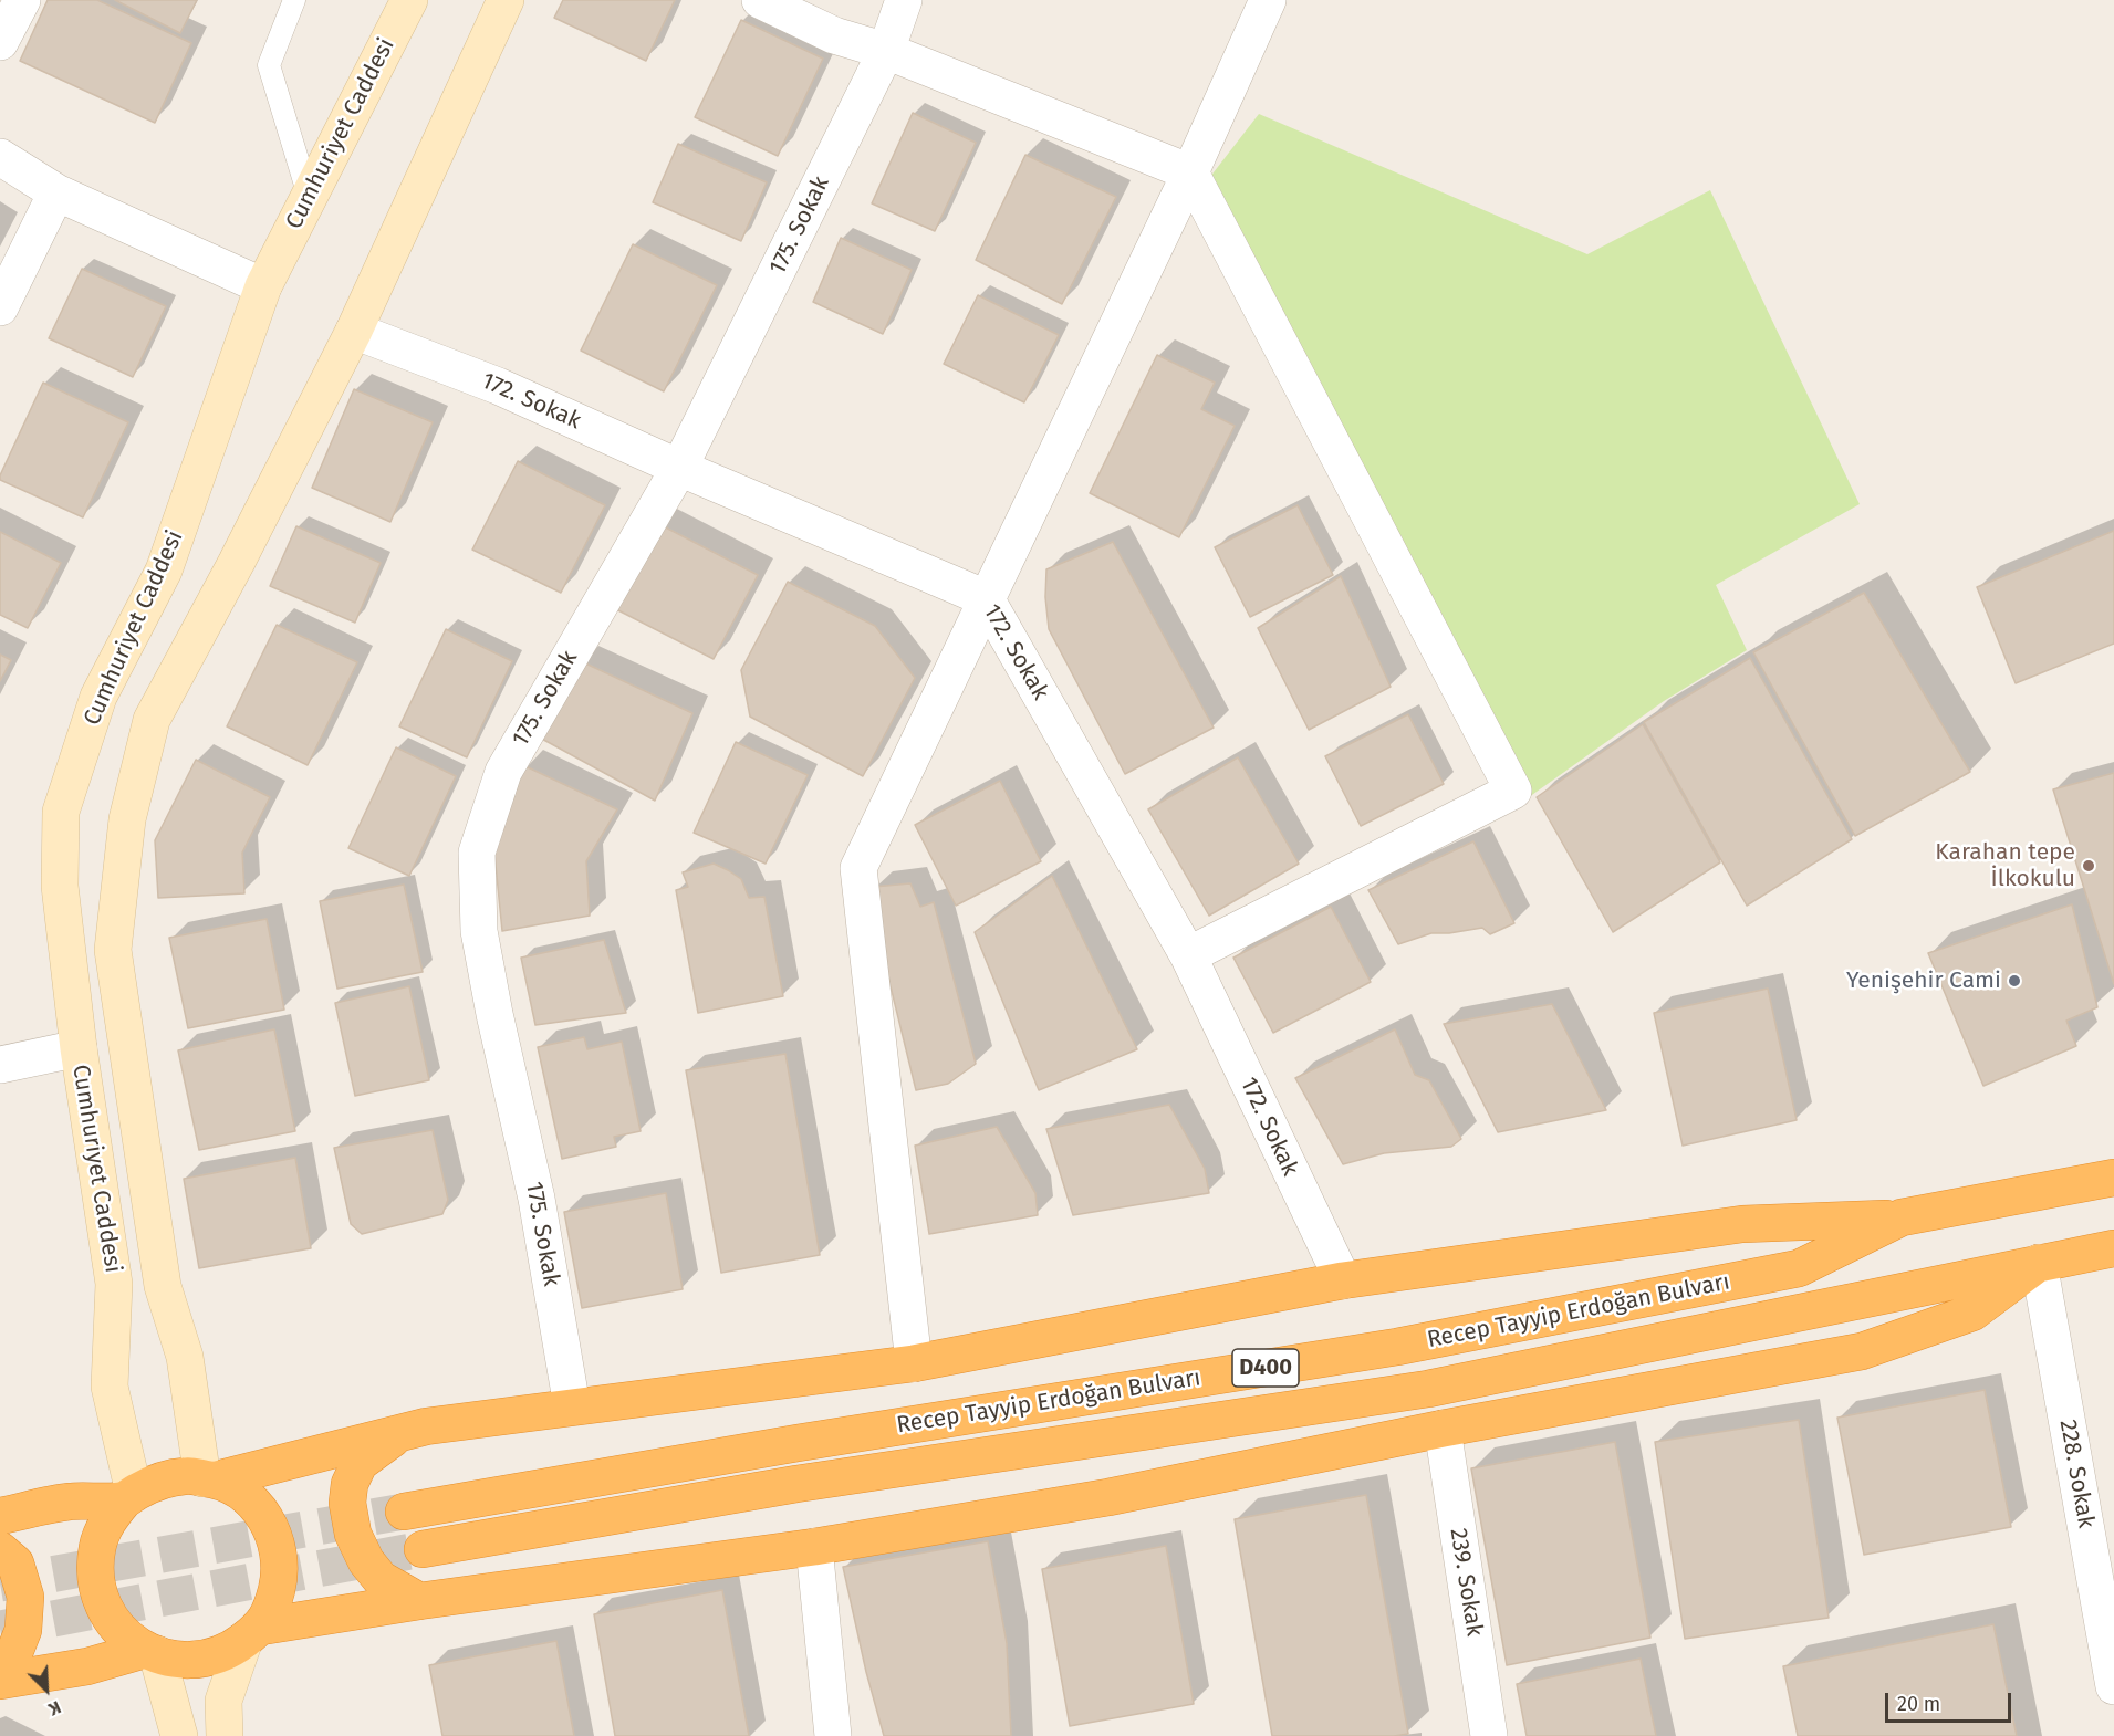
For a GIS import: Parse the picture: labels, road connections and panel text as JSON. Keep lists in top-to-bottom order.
{
  "streets": {
    "highway": ["Recep Tayyip Erdoğan Bulvarı", "D400"],
    "main road": ["Cumhuriyet Caddesi"],
    "street": [
      "175. Sokak",
      "172. Sokak",
      "228. Sokak",
      "239. Sokak"
    ]
  },
  "crossings": [
    ["Cumhuriyet Caddesi", "172. Sokak"],
    ["175. Sokak", "172. Sokak"],
    ["Recep Tayyip Erdoğan Bulvarı", "228. Sokak"]
  ],
  "places": ["Karahan tepe İlkokulu", "Yenişehir Cami"],
  "scale_bar": "20 m",
  "north": "bottom right"
}
